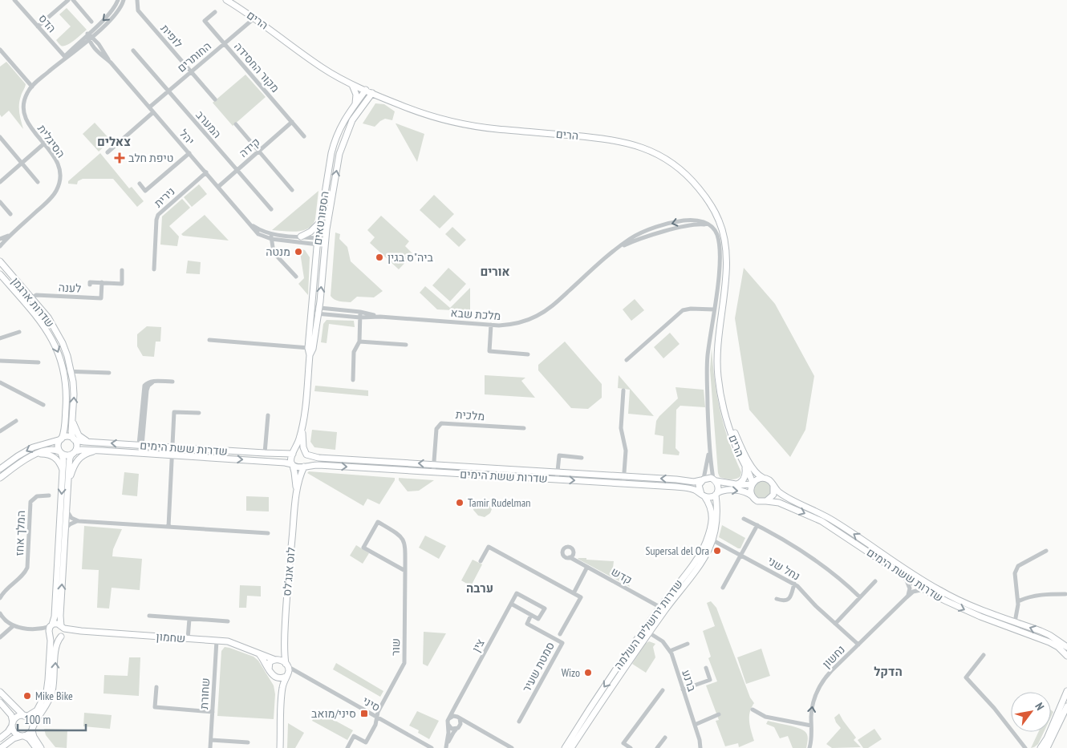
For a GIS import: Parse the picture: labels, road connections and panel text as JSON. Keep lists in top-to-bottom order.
{
  "streets": {
    "main road": [
      "הרים",
      "הספורטאים",
      "שדרות ארגמן",
      "שדרות ששת הימים",
      "לוס אנג'לס",
      "שדרות ירושלים השלמה",
      "שחמון"
    ],
    "street": [
      "הדס",
      "לופית",
      "החותרים",
      "מקור החסידה",
      "המערב",
      "יהל",
      "הסיגלית",
      "קידה",
      "נירית",
      "לענה",
      "מלכת שבא",
      "מלכית",
      "המלך אחז",
      "נחל שני",
      "קדש",
      "צין",
      "שור",
      "נחשון",
      "סמטת שעיר",
      "ברנע",
      "שחורת",
      "סיני"
    ]
  },
  "crossings": [
    ["הרים", "הספורטאים"],
    ["הרים", "שדרות ששת הימים"],
    ["הדס", "הסיגלית"],
    ["לופית", "החותרים"],
    ["החותרים", "מקור החסידה"],
    ["החותרים", "המערב"],
    ["החותרים", "יהל"],
    ["מקור החסידה", "קידה"],
    ["המערב", "קידה"],
    ["יהל", "הסיגלית"],
    ["יהל", "קידה"],
    ["יהל", "נירית"],
    ["יהל", "הספורטאים"],
    ["הספורטאים", "מלכת שבא"],
    ["הספורטאים", "שדרות ששת הימים"],
    ["הספורטאים", "לוס אנג'לס"],
    ["לענה", "שדרות ארגמן"],
    ["שדרות ארגמן", "שדרות ששת הימים"],
    ["מלכת שבא", "שדרות ששת הימים"],
    ["מלכת שבא", "שדרות ירושלים השלמה"],
    ["מלכית", "שדרות ששת הימים"],
    ["שדרות ששת הימים", "לוס אנג'לס"],
    ["שדרות ששת הימים", "שדרות ירושלים השלמה"],
    ["שדרות ששת הימים", "נחשון"],
    ["נחל שני", "שדרות ירושלים השלמה"],
    ["נחל שני", "נחשון"],
    ["לוס אנג'לס", "שחמון"],
    ["לוס אנג'לס", "סיני"],
    ["קדש", "שדרות ירושלים השלמה"],
    ["שדרות ירושלים השלמה", "ברנע"],
    ["שחמון", "שחורת"],
    ["שחמון", "סיני"],
    ["צין", "סמטת שעיר"],
    ["שור", "סיני"]
  ],
  "one_way": ["נחשון"],
  "districts": [
    "צאלים",
    "אורים",
    "ערבה",
    "הדקל"
  ],
  "places": {
    "health": ["טיפת חלב"],
    "other": [
      "מנטה",
      "ביה\"ס בגין",
      "Tamir Rudelman",
      "Supersal del Ora",
      "Wizo",
      "Mike Bike"
    ],
    "transit": ["סיני/מואב"]
  },
  "scale_bar": "100 m",
  "north": "top right"
}
